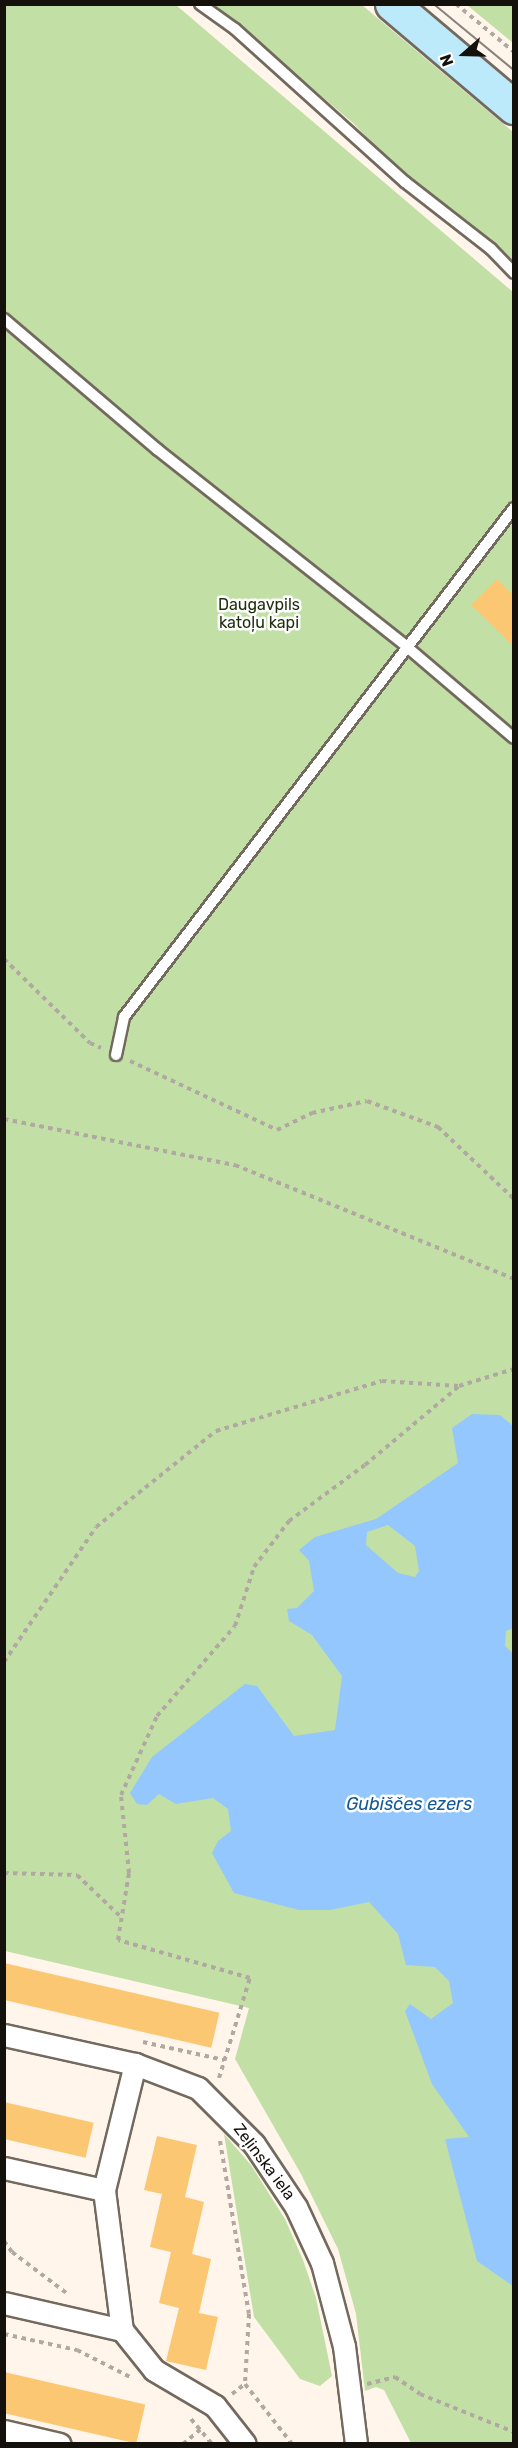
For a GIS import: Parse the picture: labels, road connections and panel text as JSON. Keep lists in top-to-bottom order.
{
  "streets": {
    "street": ["Zeļinska iela"]
  },
  "water": ["Gubiščes ezers"],
  "parks": ["Daugavpils katoļu kapi"],
  "north": "left"
}
